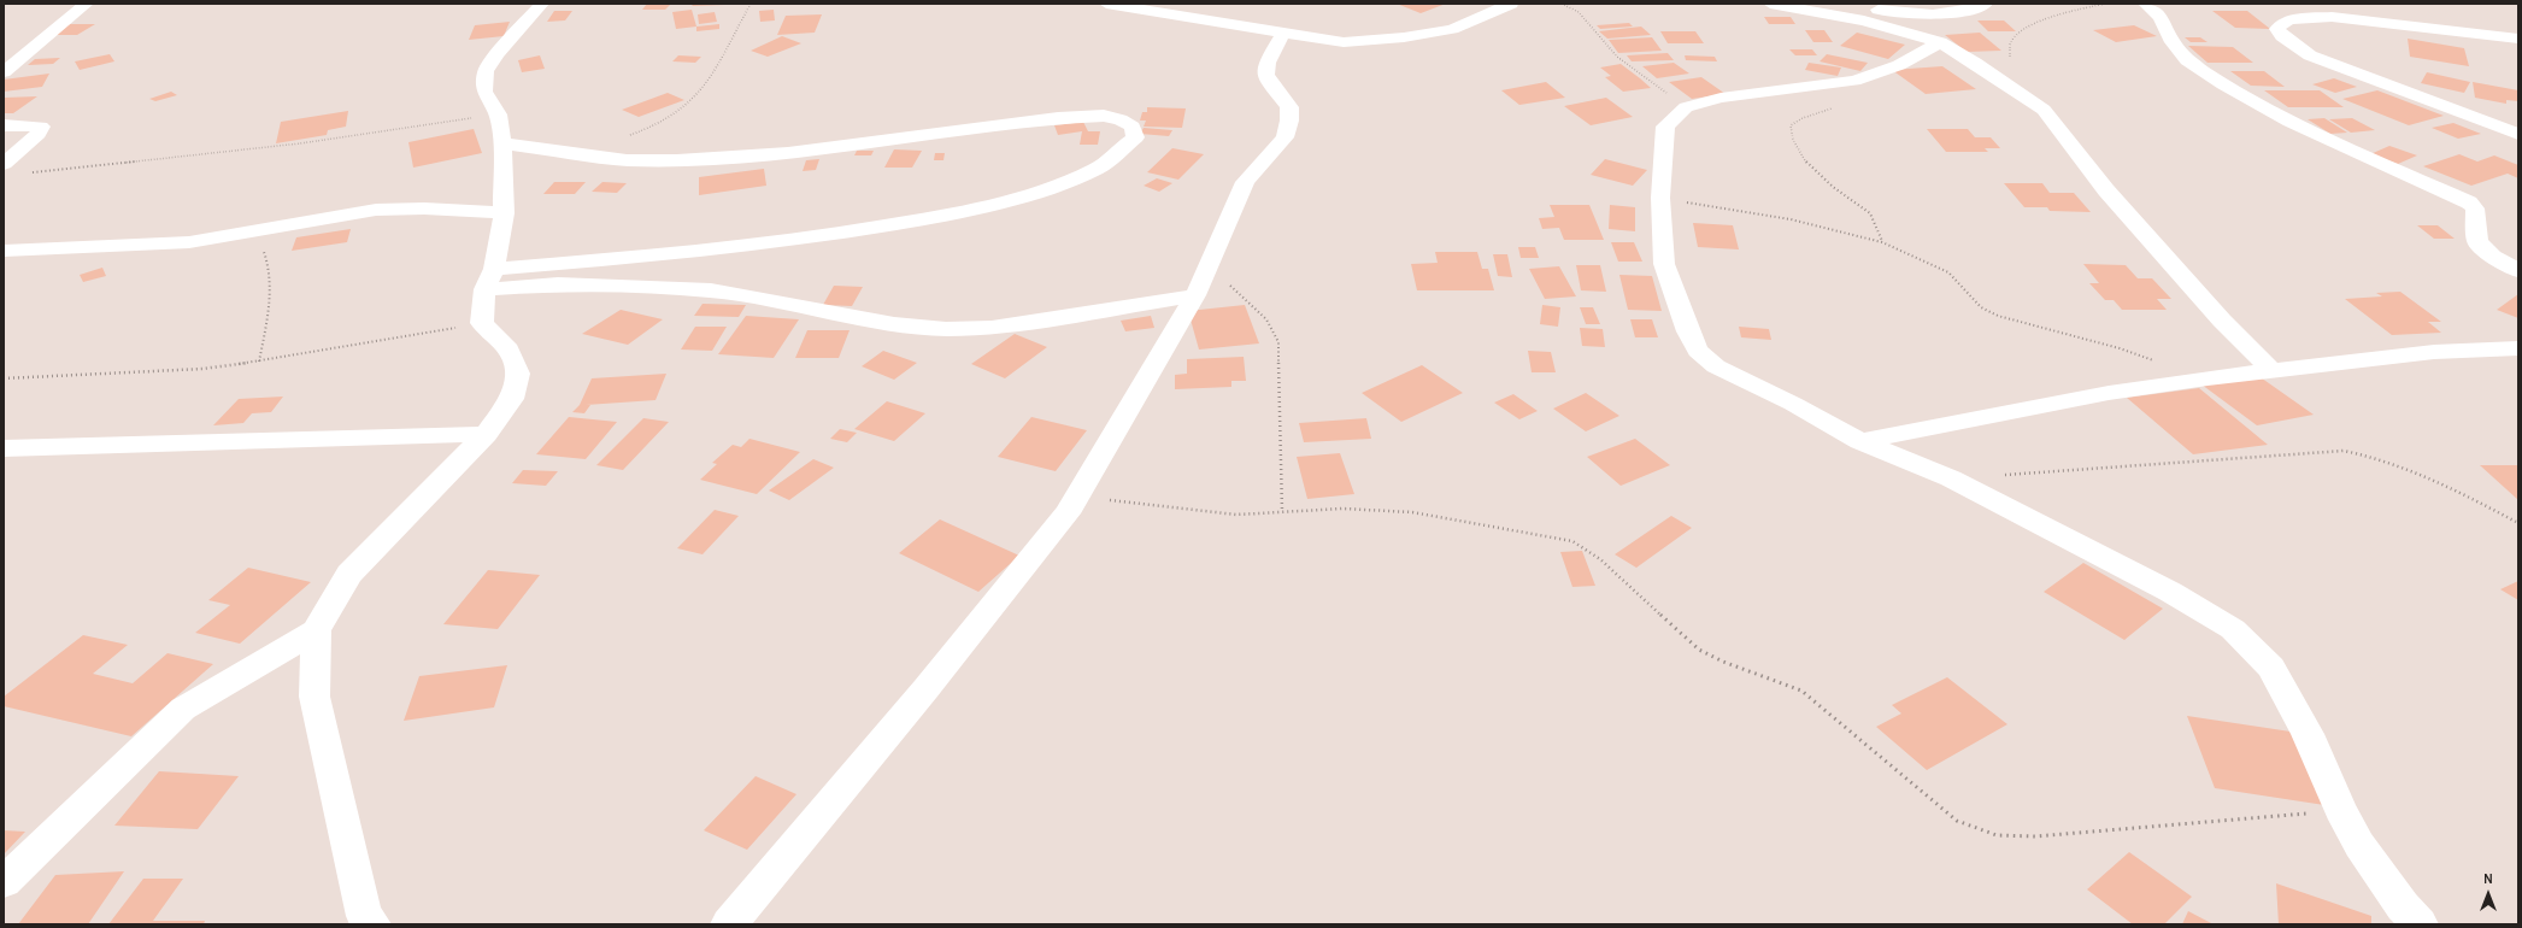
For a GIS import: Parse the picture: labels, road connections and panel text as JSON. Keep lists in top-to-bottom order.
{
  "north": "top"
}
